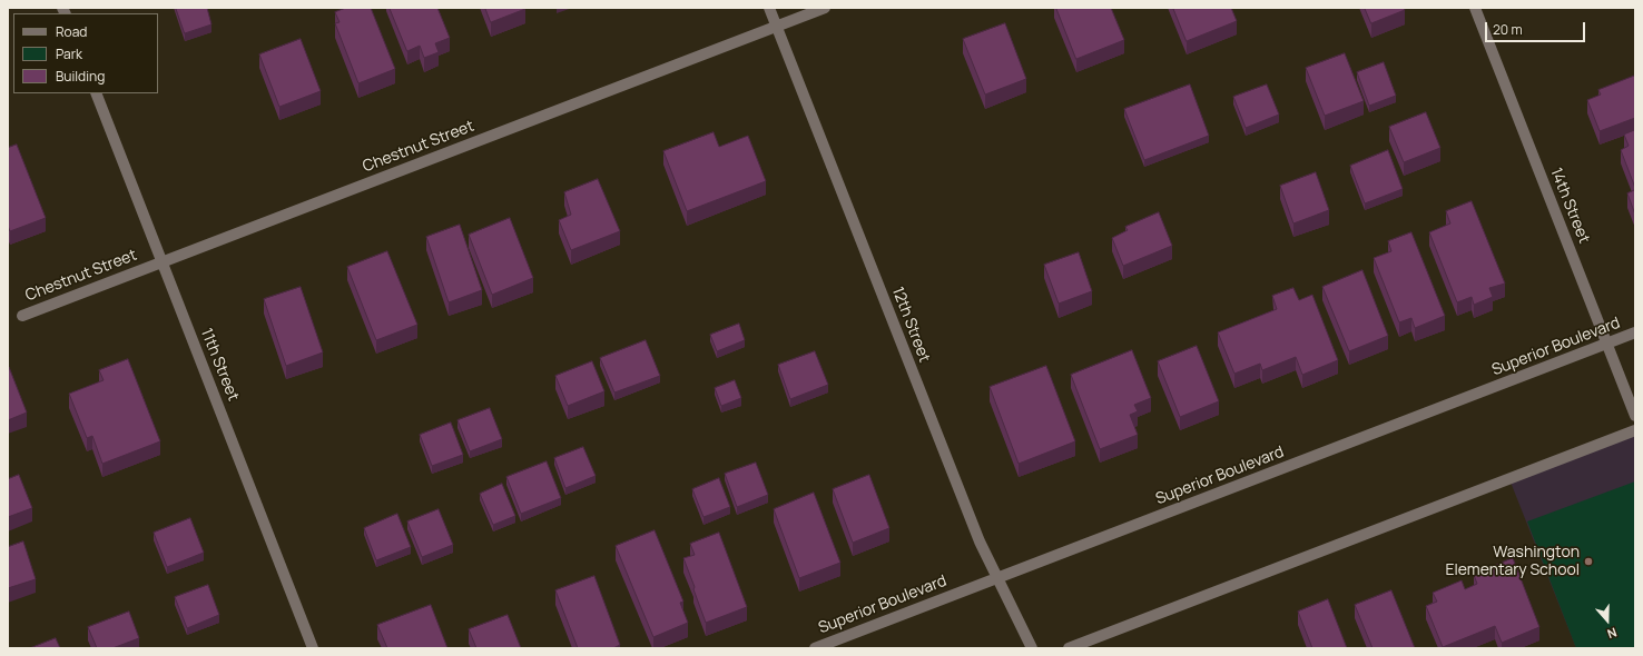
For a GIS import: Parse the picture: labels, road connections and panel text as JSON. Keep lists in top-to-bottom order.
{
  "streets": {
    "street": [
      "Chestnut Street",
      "14th Street",
      "12th Street",
      "Superior Boulevard",
      "11th Street"
    ]
  },
  "crossings": [
    ["Chestnut Street", "12th Street"],
    ["Chestnut Street", "11th Street"],
    ["14th Street", "Superior Boulevard"],
    ["12th Street", "Superior Boulevard"]
  ],
  "places": ["Washington Elementary School"],
  "legend": ["Road", "Park", "Building"],
  "scale_bar": "20 m",
  "north": "bottom"
}
